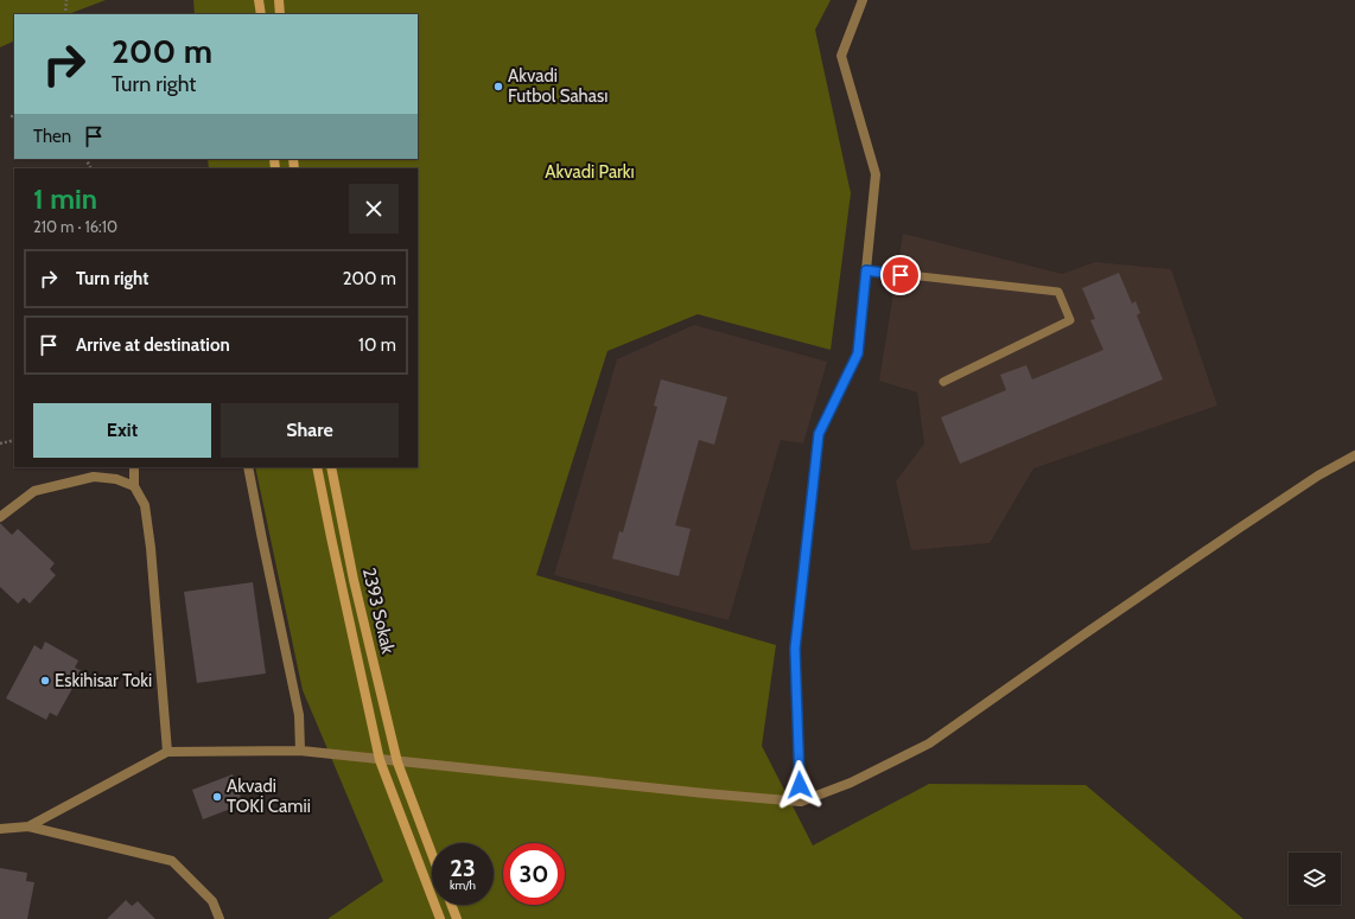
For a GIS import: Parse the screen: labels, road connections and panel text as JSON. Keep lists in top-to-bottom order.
{
  "streets": {
    "main road": ["2393 Sokak"]
  },
  "parks": ["Akvadi Parkı"],
  "places": ["Akvadi Futbol Sahası", "Eskihisar Toki", "Akvadi TOKİ Camii"],
  "page": {
    "turn": ["200 m", "Turn right"],
    "then": "Then",
    "heading": ["1 min", "210 m · 16:10"],
    "list": [
      {
        "name": "Turn right",
        "value": "200 m"
      },
      {
        "name": "Arrive at destination",
        "value": "10 m"
      }
    ],
    "buttons": ["Exit", "Share"],
    "speed": "23 km/h",
    "limit": "30"
  }
}
